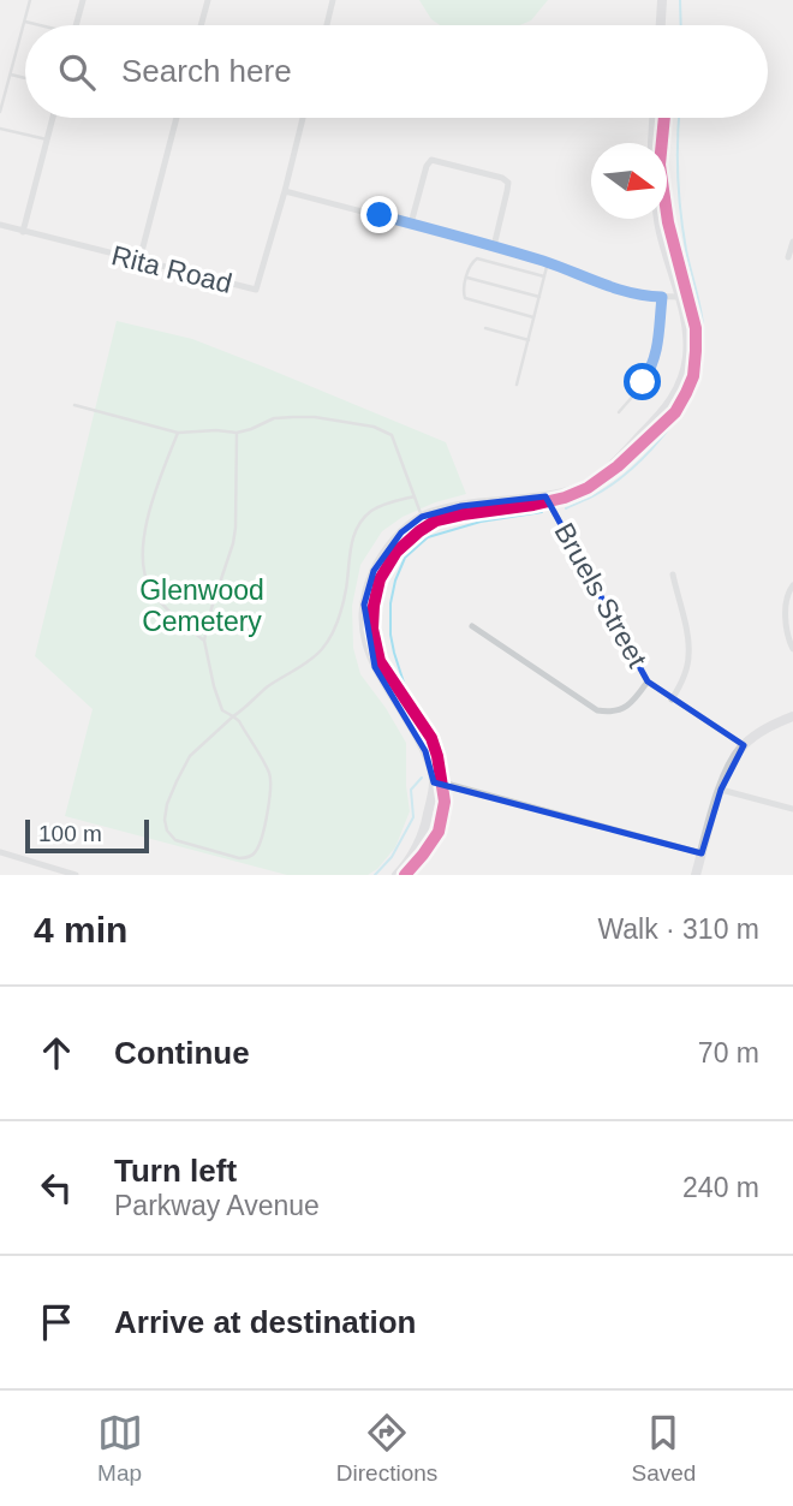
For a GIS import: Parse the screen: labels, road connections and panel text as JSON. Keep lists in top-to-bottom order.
{
  "streets": {
    "street": ["Rita Road", "Bruels Street"]
  },
  "parks": ["Glenwood Cemetery"],
  "scale_bar": "100 m",
  "north": "right",
  "page": {
    "search": "Search here",
    "scale": "100 m",
    "heading": ["4 min", "Walk · 310 m"],
    "list": [
      ["Continue", "70 m"],
      ["Turn left", "Parkway Avenue", "240 m"],
      "Arrive at destination"
    ],
    "nav": ["Map", "Directions", "Saved"]
  }
}
